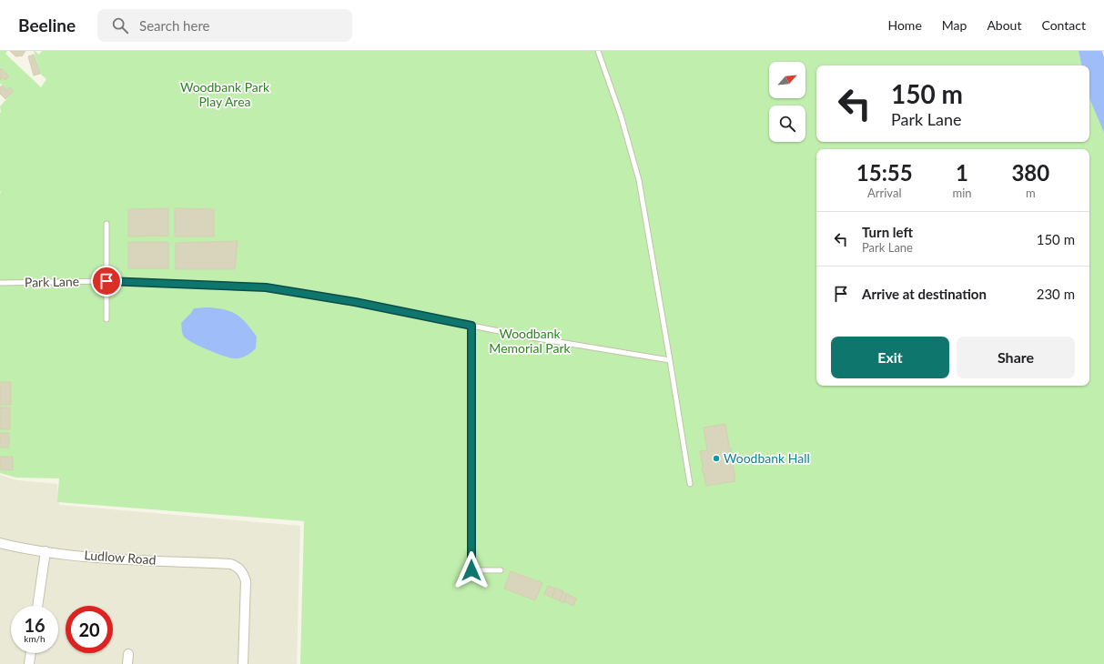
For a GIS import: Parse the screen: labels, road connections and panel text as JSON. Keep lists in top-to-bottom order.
{
  "streets": {
    "street": ["Ludlow Road"],
    "lane": ["Park Lane"]
  },
  "parks": ["Woodbank Park Play Area", "Woodbank Memorial Park"],
  "places": ["Woodbank Hall"],
  "north": "top right",
  "page": {
    "header": "Beeline",
    "search": "Search here",
    "nav": [
      "Home",
      "Map",
      "About",
      "Contact"
    ],
    "turn": ["150 m", "Park Lane"],
    "eta": [
      "15:55",
      "Arrival",
      "1",
      "min",
      "380",
      "m"
    ],
    "list": [
      {
        "name": "Turn left",
        "note": "Park Lane",
        "value": "150 m"
      },
      {
        "name": "Arrive at destination",
        "value": "230 m"
      }
    ],
    "buttons": ["Exit", "Share"],
    "speed": "16 km/h",
    "limit": "20"
  }
}
